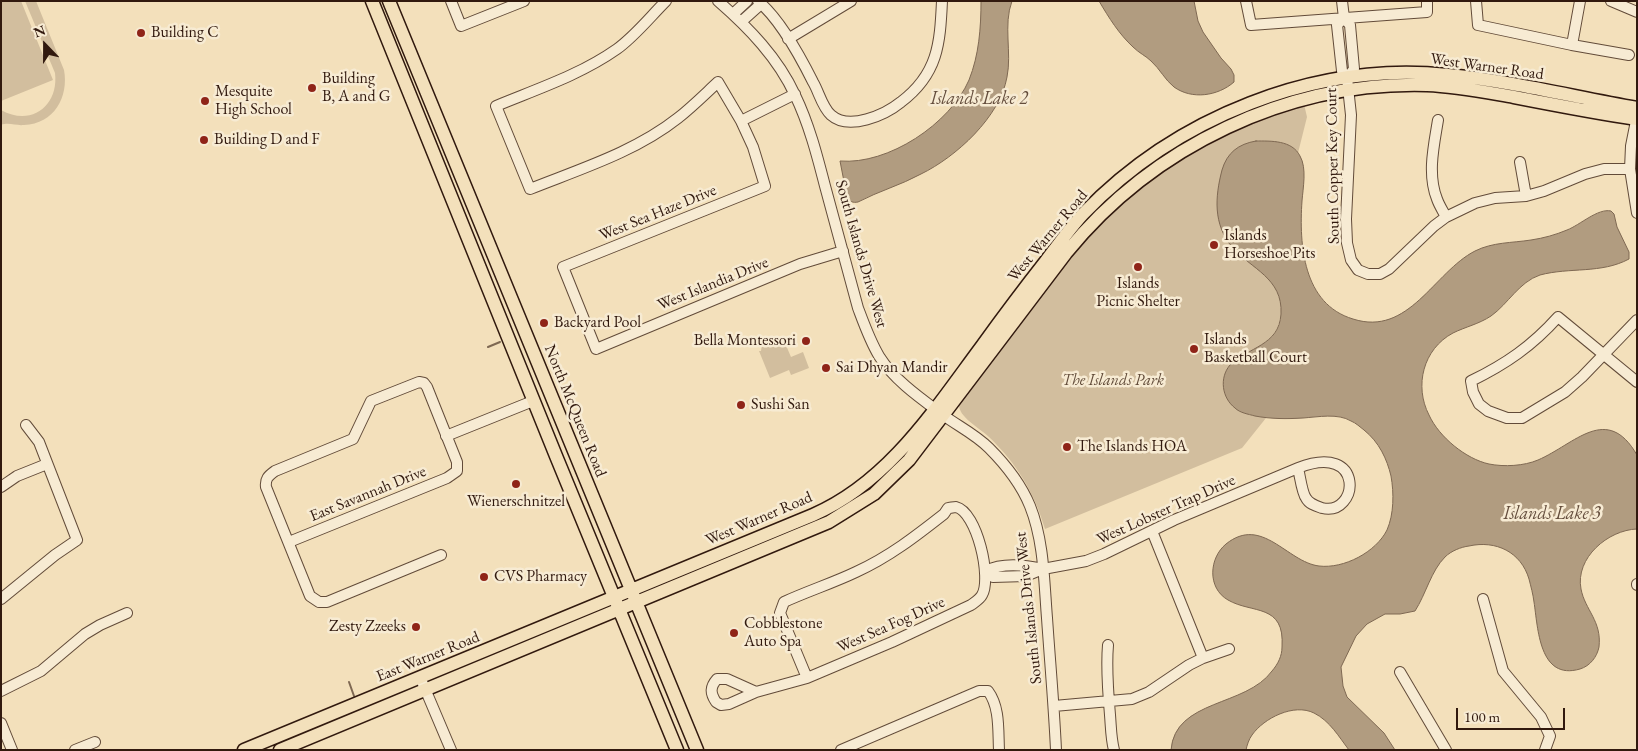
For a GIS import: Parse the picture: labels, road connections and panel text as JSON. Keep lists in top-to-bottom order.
{
  "streets": {
    "main road": ["West Warner Road", "North McQueen Road", "East Warner Road"],
    "street": [
      "South Copper Key Court",
      "West Sea Haze Drive",
      "South Islands Drive West",
      "West Islandia Drive",
      "East Savannah Drive",
      "West Lobster Trap Drive",
      "West Sea Fog Drive"
    ]
  },
  "crossings": [
    ["West Warner Road", "South Copper Key Court"],
    ["West Warner Road", "South Islands Drive West"],
    ["West Warner Road", "North McQueen Road"],
    ["West Warner Road", "East Warner Road"],
    ["West Sea Haze Drive", "West Islandia Drive"],
    ["South Islands Drive West", "West Islandia Drive"],
    ["South Islands Drive West", "West Lobster Trap Drive"],
    ["North McQueen Road", "East Warner Road"]
  ],
  "water": ["Islands Lake 2", "Islands Lake 3"],
  "parks": ["The Islands Park"],
  "places": [
    "Building C",
    "Building B, A and G",
    "Mesquite High School",
    "Building D and F",
    "Islands Horseshoe Pits",
    "Islands Picnic Shelter",
    "Backyard Pool",
    "Bella Montessori",
    "Islands Basketball Court",
    "Sai Dhyan Mandir",
    "Sushi San",
    "The Islands HOA",
    "Wienerschnitzel",
    "CVS Pharmacy",
    "Zesty Zzeeks",
    "Cobblestone Auto Spa"
  ],
  "scale_bar": "100 m",
  "north": "top"
}
